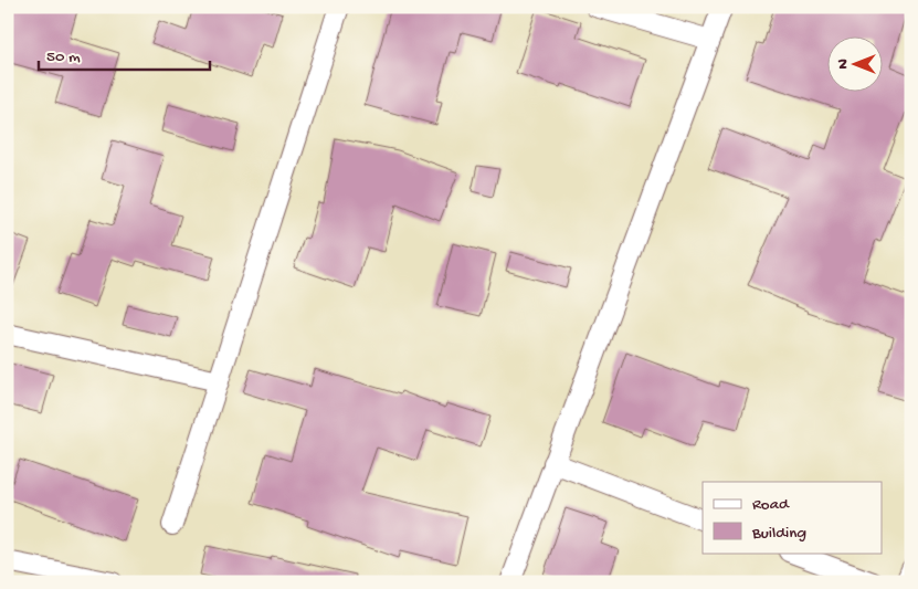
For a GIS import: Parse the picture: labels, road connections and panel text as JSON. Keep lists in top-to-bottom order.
{
  "legend": ["Road", "Building"],
  "scale_bar": "50 m",
  "north": "left"
}
